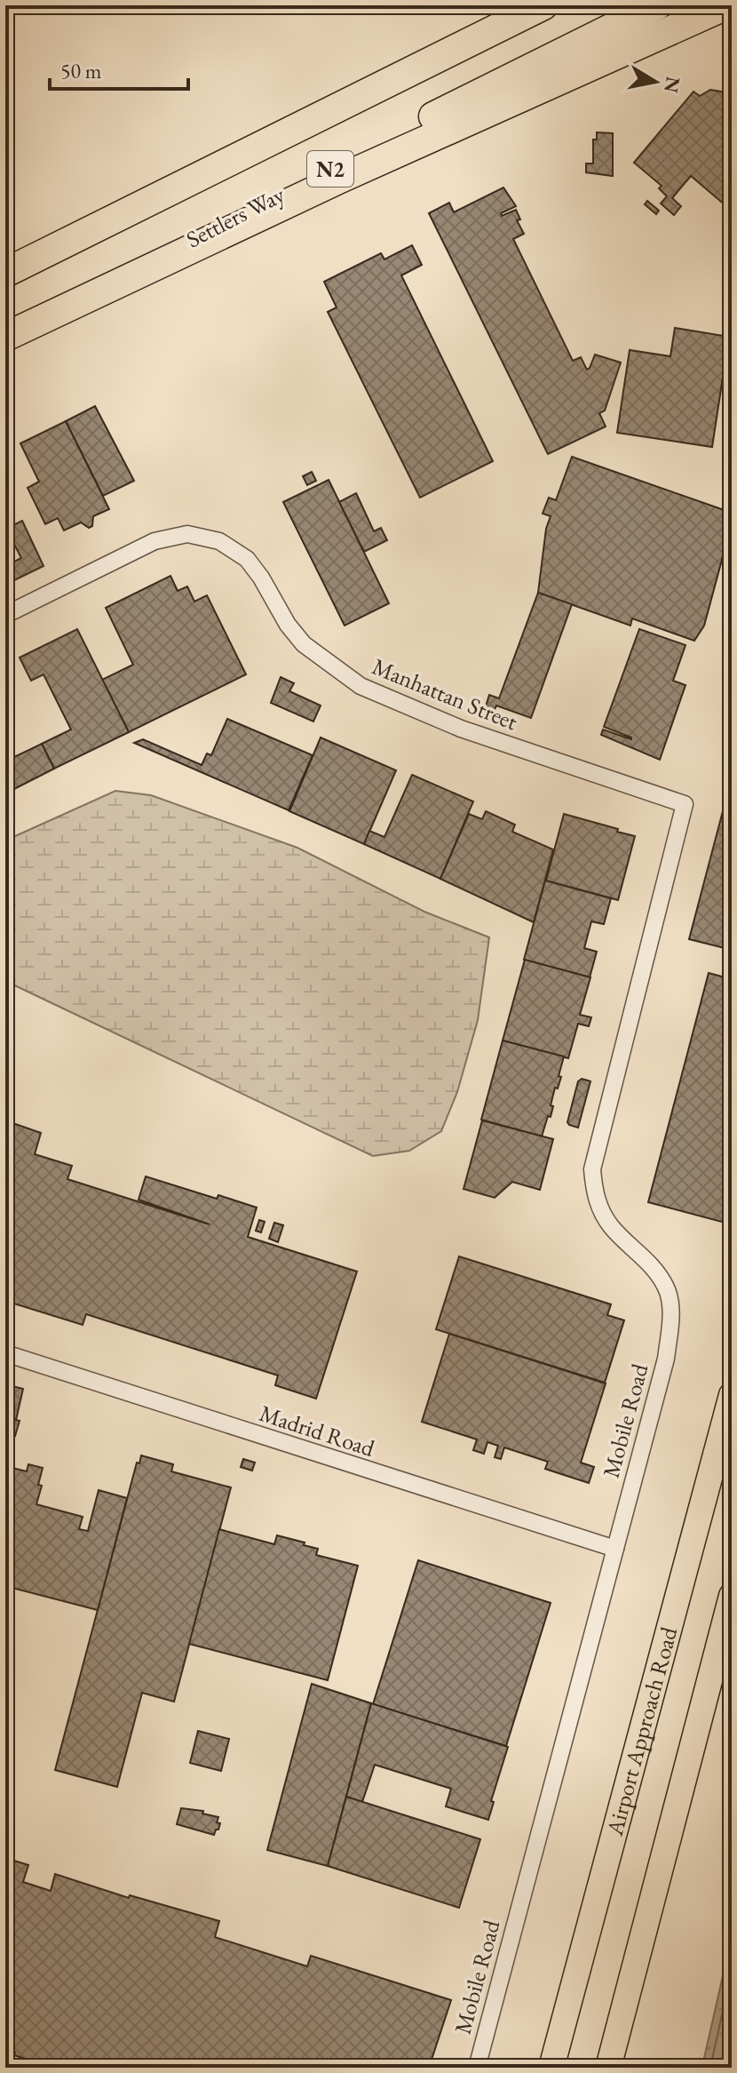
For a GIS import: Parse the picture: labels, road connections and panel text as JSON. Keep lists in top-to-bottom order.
{
  "streets": {
    "highway": ["N2", "Settlers Way"],
    "main road": ["Airport Approach Road"],
    "street": ["Manhattan Street", "Mobile Road", "Madrid Road"]
  },
  "crossings": [
    ["Manhattan Street", "Mobile Road"],
    ["Mobile Road", "Madrid Road"]
  ],
  "scale_bar": "50 m",
  "north": "right"
}
